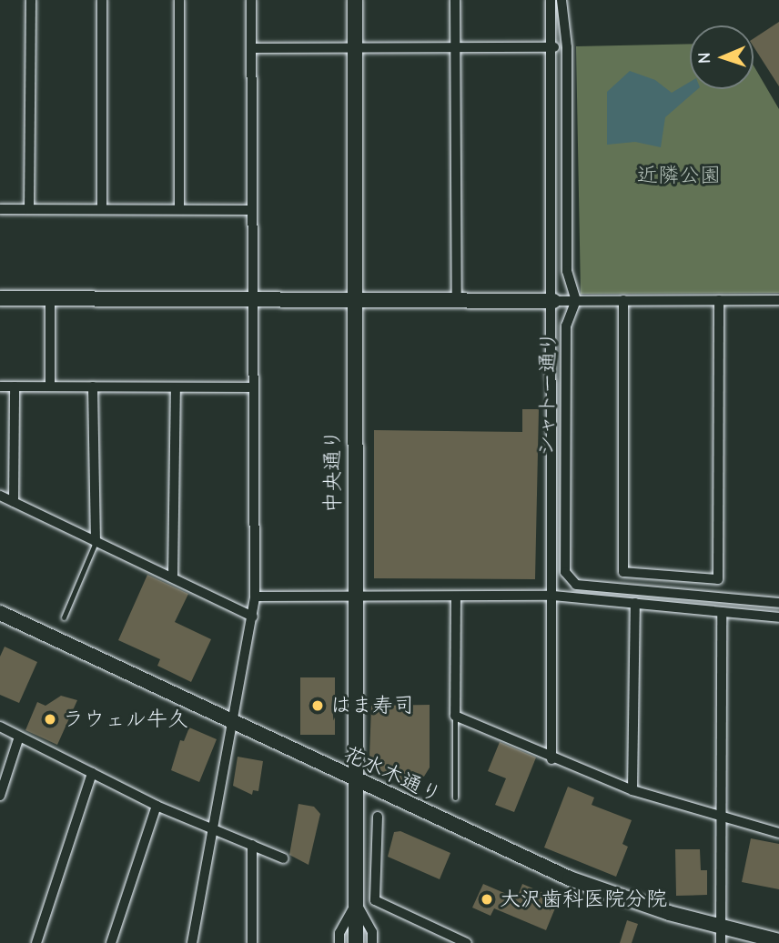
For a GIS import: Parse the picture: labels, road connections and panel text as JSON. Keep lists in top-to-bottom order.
{
  "streets": {
    "street": ["シャトー通り", "中央通り", "花水木通り"]
  },
  "crossings": [
    ["中央通り", "花水木通り"]
  ],
  "parks": ["近隣公園"],
  "places": ["はま寿司", "ラウェル牛久", "大沢歯科医院分院"],
  "north": "left"
}
